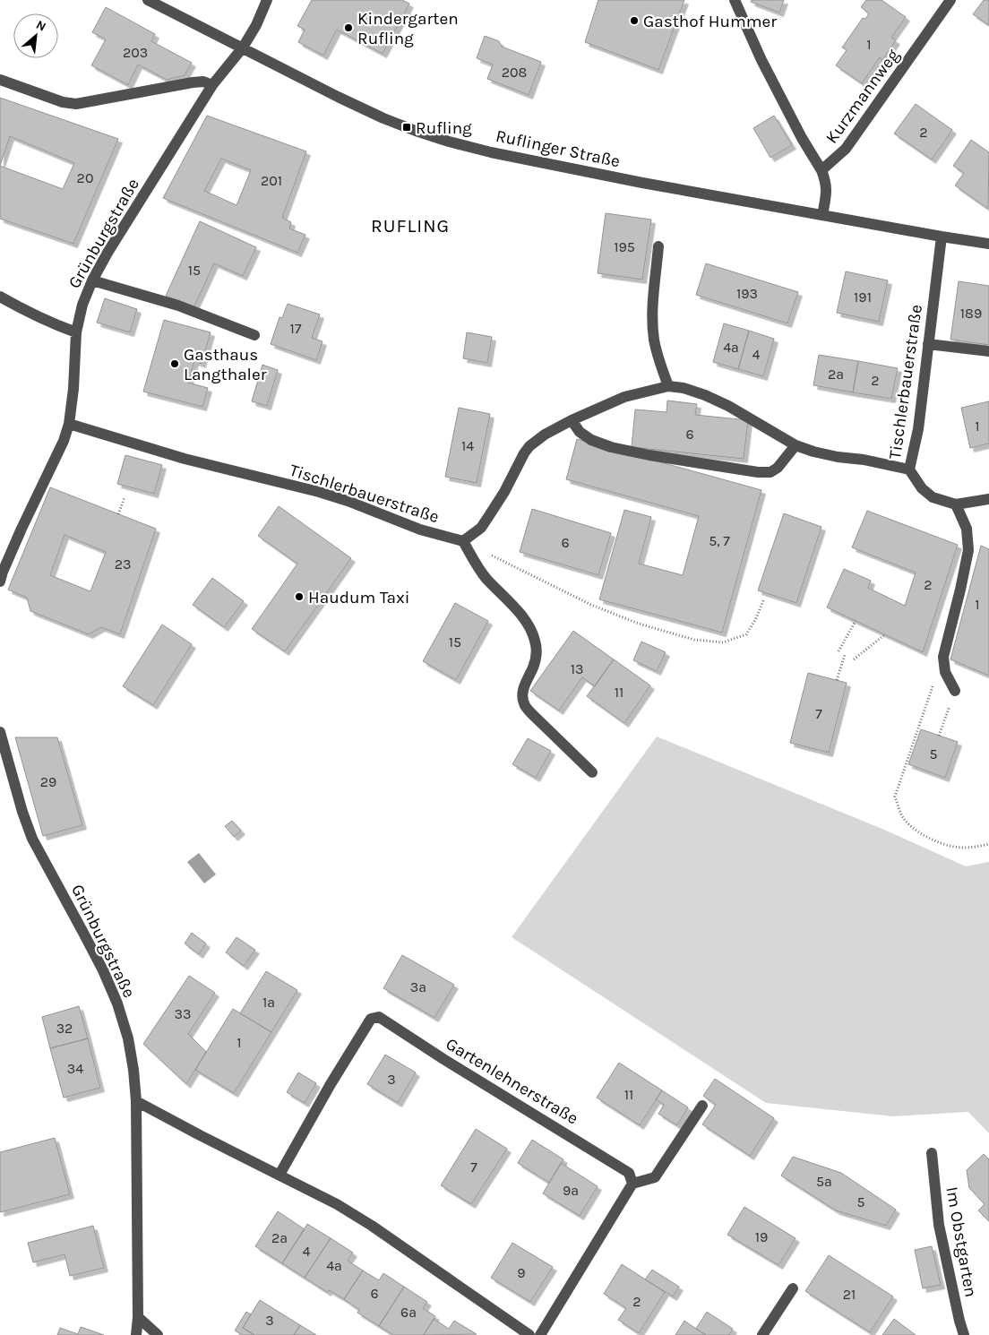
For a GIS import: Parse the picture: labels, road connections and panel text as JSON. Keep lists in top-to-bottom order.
{
  "streets": {
    "street": [
      "Kurzmannweg",
      "Ruflinger Straße",
      "Grünburgstraße",
      "Tischlerbauerstraße",
      "Gartenlehnerstraße",
      "Im Obstgarten"
    ]
  },
  "crossings": [
    ["Ruflinger Straße", "Grünburgstraße"],
    ["Ruflinger Straße", "Tischlerbauerstraße"],
    ["Grünburgstraße", "Tischlerbauerstraße"]
  ],
  "districts": ["RUFLING"],
  "places": {
    "other": [
      "Gasthof Hummer",
      "Kindergarten Rufling",
      "Gasthaus Langthaler",
      "Haudum Taxi"
    ],
    "transit": ["Rufling"]
  },
  "house_numbers": [
    "1",
    "203",
    "208",
    "2",
    "20",
    "201",
    "195",
    "15",
    "193",
    "191",
    "189",
    "17",
    "4a",
    "4",
    "2a",
    "2",
    "1",
    "6",
    "14",
    "5, 7",
    "6",
    "23",
    "2",
    "1",
    "15",
    "13",
    "11",
    "7",
    "5",
    "29",
    "3a",
    "1a",
    "33",
    "32",
    "1",
    "34",
    "3",
    "11",
    "7",
    "5a",
    "9a",
    "5",
    "19",
    "2a",
    "4",
    "4a",
    "9",
    "6",
    "21",
    "2",
    "6a",
    "3"
  ],
  "north": "top right"
}
